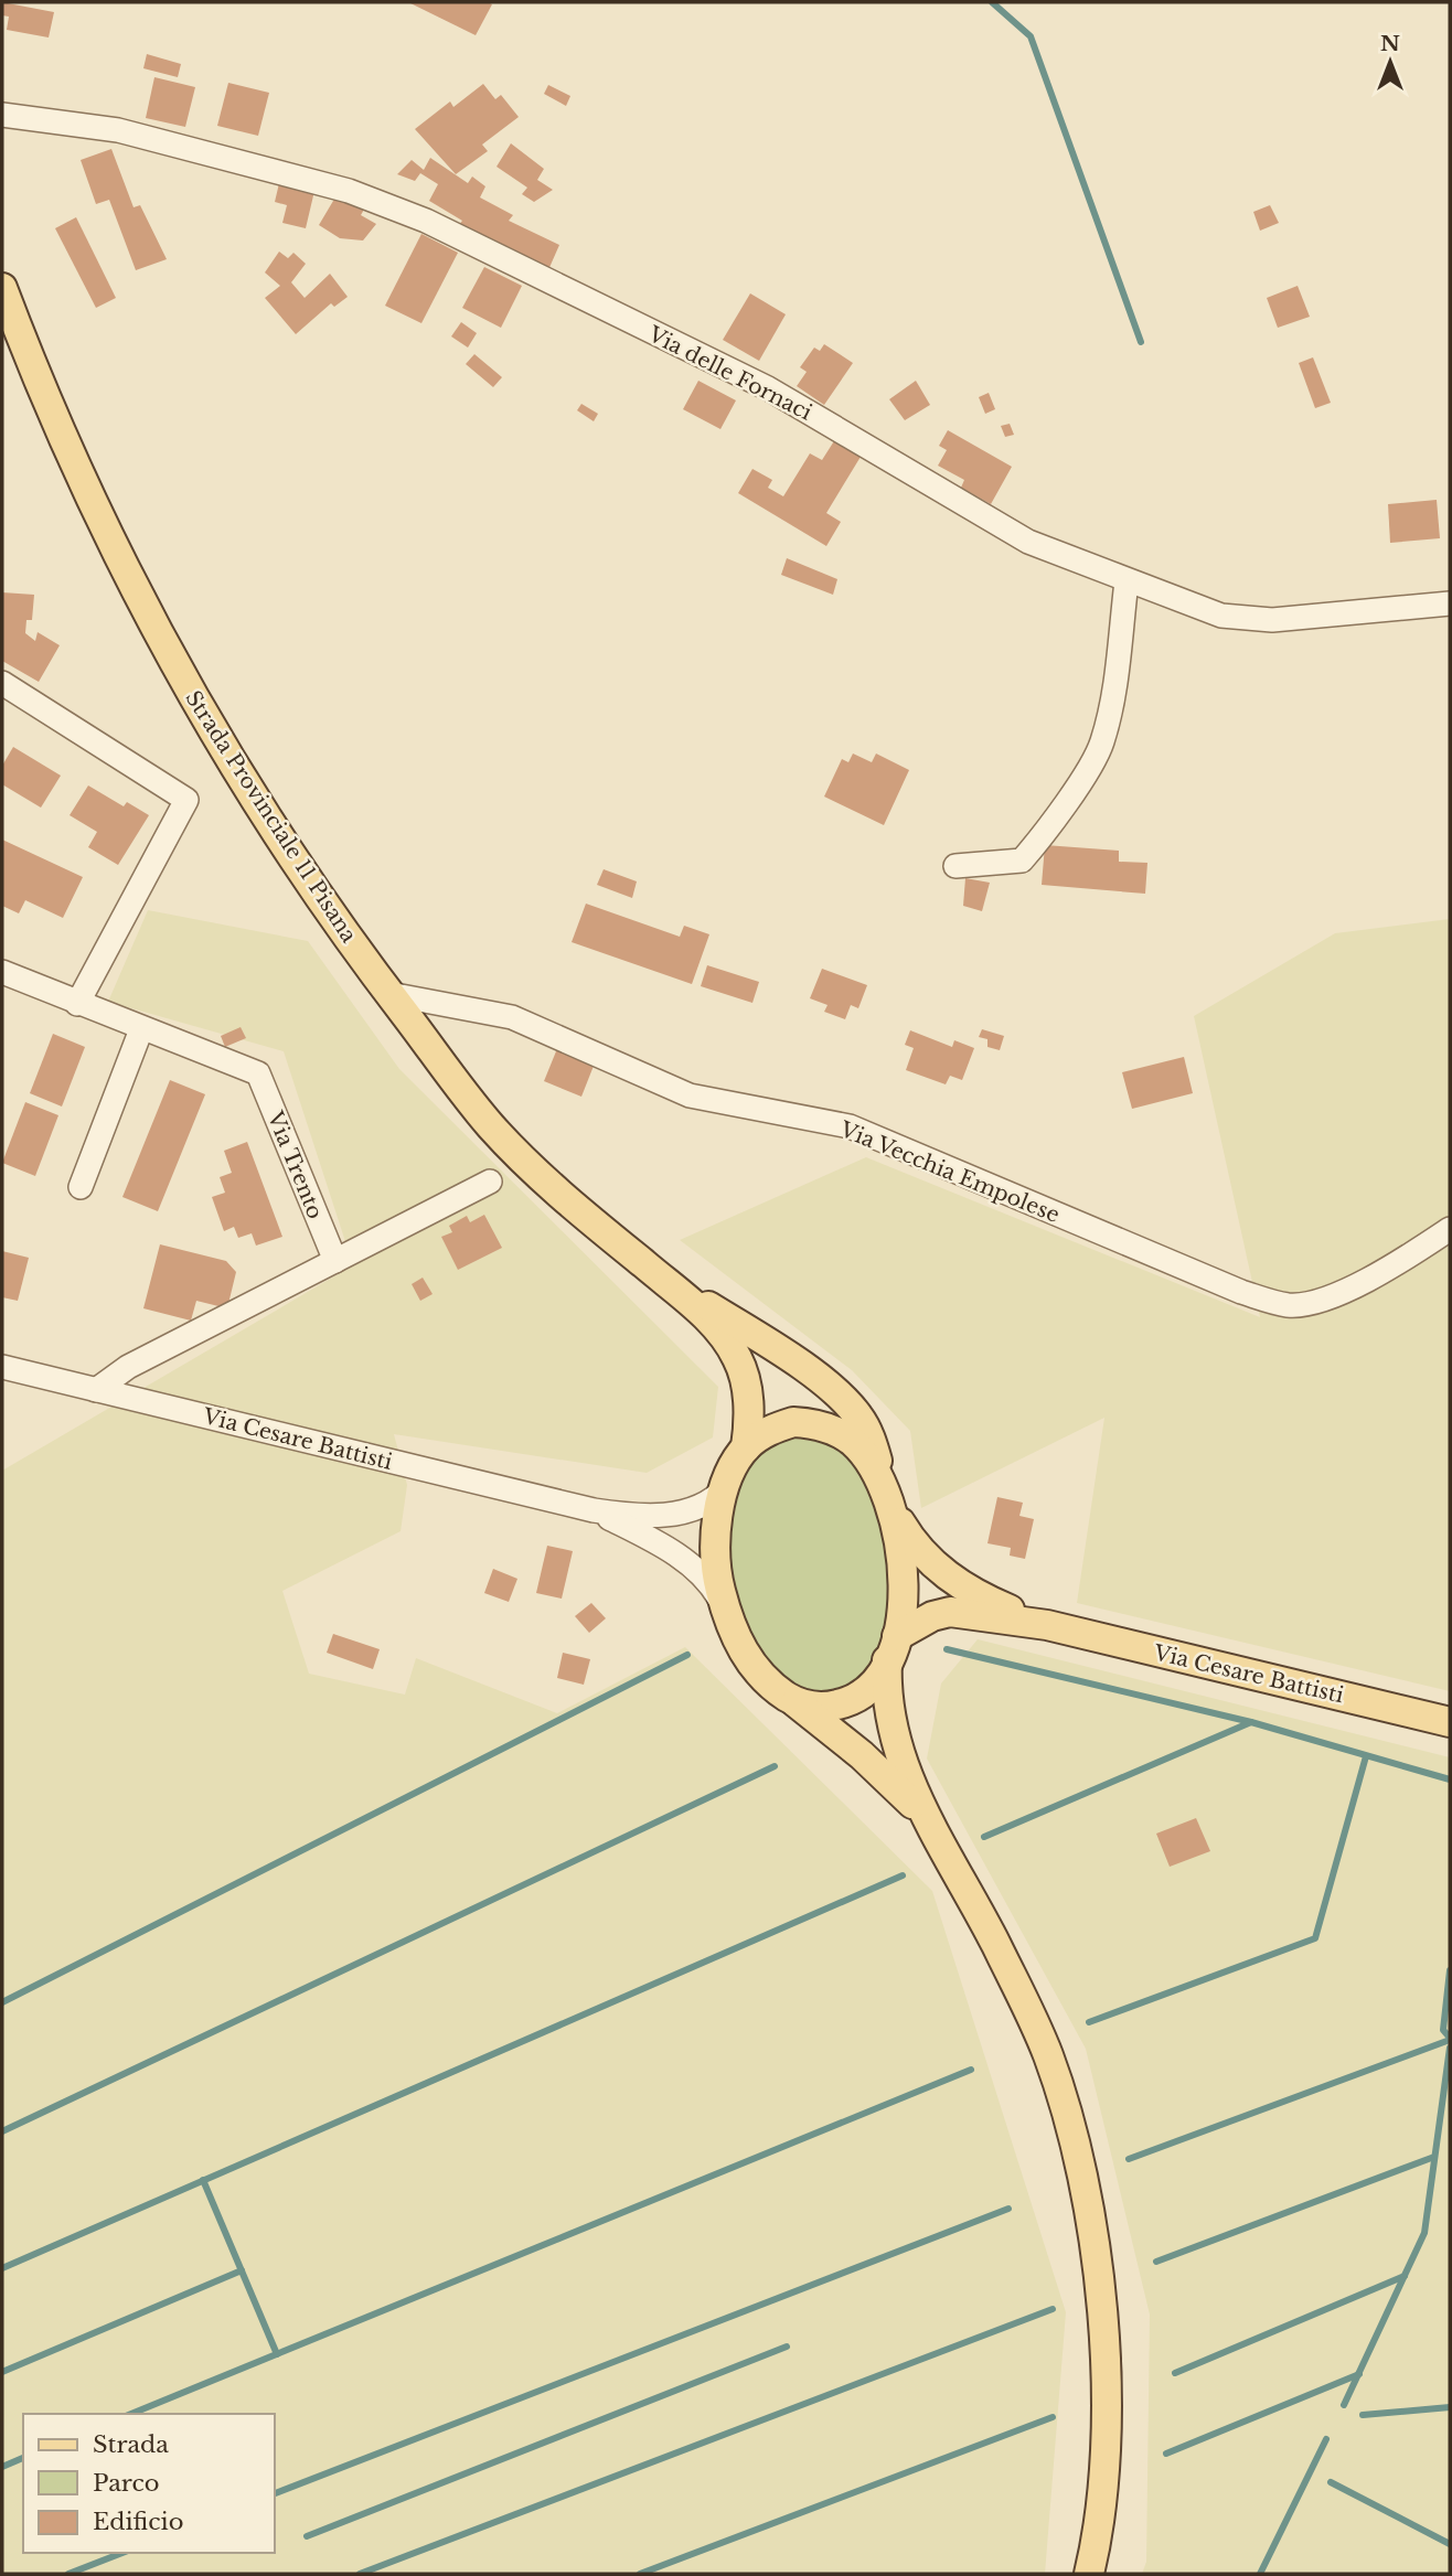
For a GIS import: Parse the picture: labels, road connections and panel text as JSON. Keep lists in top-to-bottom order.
{
  "streets": {
    "main road": ["Strada Provinciale 11 Pisana", "Via Cesare Battisti"],
    "street": ["Via delle Fornaci", "Via Trento", "Via Vecchia Empolese"]
  },
  "crossings": [
    ["Strada Provinciale 11 Pisana", "Via Vecchia Empolese"],
    ["Strada Provinciale 11 Pisana", "Via Cesare Battisti"]
  ],
  "legend": ["Strada", "Parco", "Edificio"],
  "north": "top"
}
